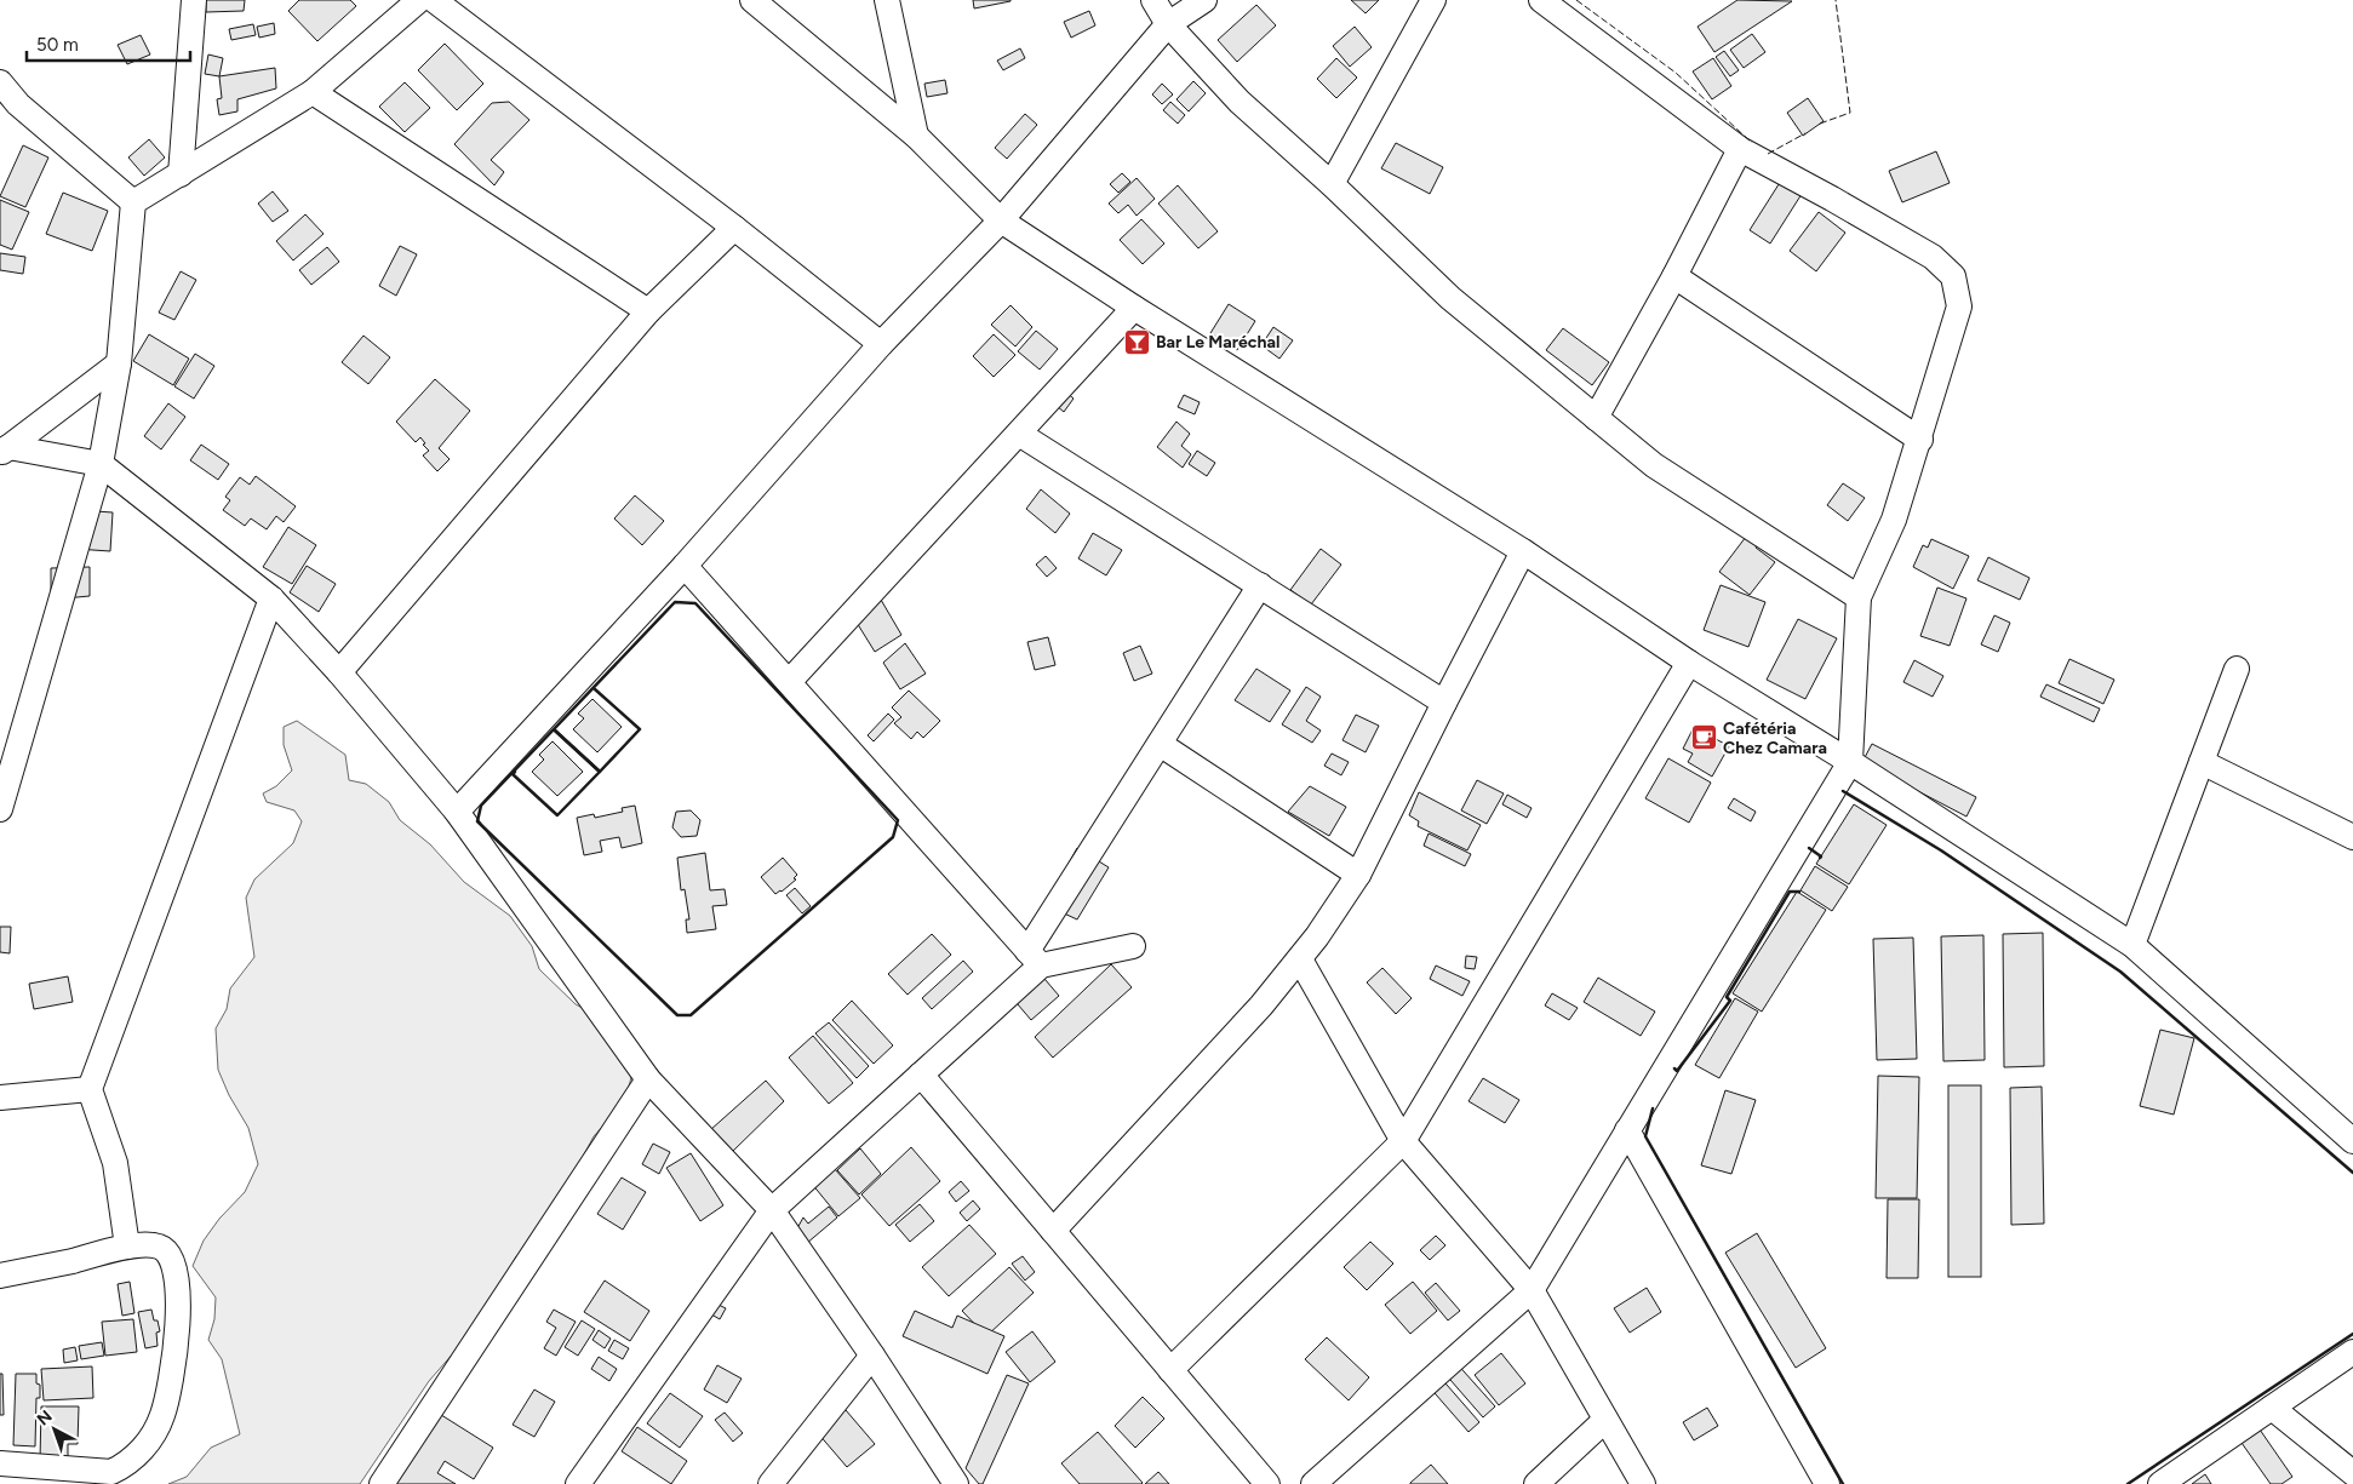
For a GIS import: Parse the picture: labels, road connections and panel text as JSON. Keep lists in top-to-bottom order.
{
  "places": {
    "bar": ["Bar Le Maréchal"],
    "cafe": ["Cafétéria Chez Camara"]
  },
  "scale_bar": "50 m",
  "north": "top left"
}
